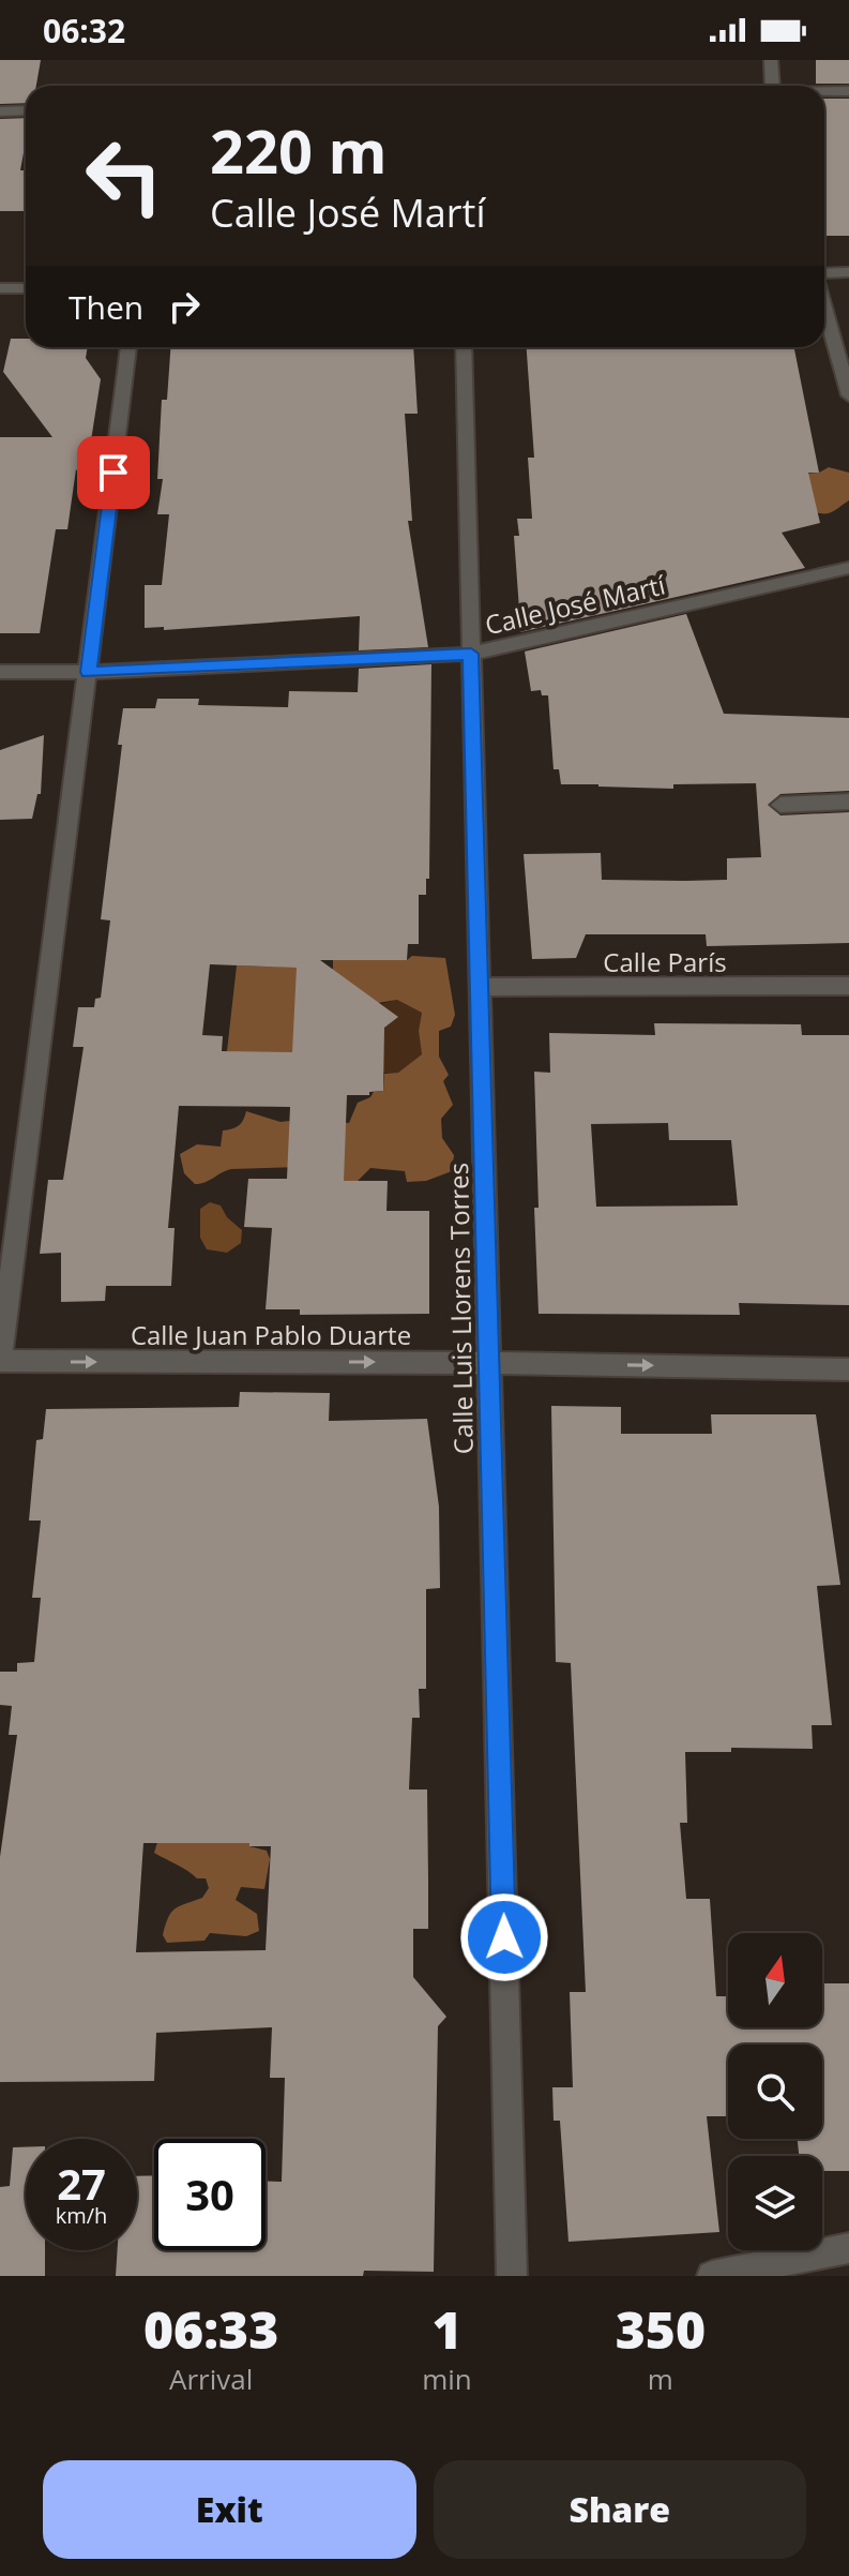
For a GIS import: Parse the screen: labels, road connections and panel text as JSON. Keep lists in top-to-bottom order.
{
  "streets": {
    "street": [
      "Calle José Martí",
      "Calle París",
      "Calle Luis Llorens Torres",
      "Calle Juan Pablo Duarte"
    ]
  },
  "crossings": [
    ["Calle José Martí", "Calle Luis Llorens Torres"],
    ["Calle París", "Calle Luis Llorens Torres"],
    ["Calle Luis Llorens Torres", "Calle Juan Pablo Duarte"]
  ],
  "one_way": ["Calle Juan Pablo Duarte"],
  "north": "top",
  "page": {
    "status": "06:32",
    "turn": ["220 m", "Calle José Martí"],
    "then": "Then",
    "speed": "27 km/h",
    "limit": "30",
    "eta": [
      "06:33",
      "Arrival",
      "1",
      "min",
      "350",
      "m"
    ],
    "buttons": ["Exit", "Share"]
  }
}
